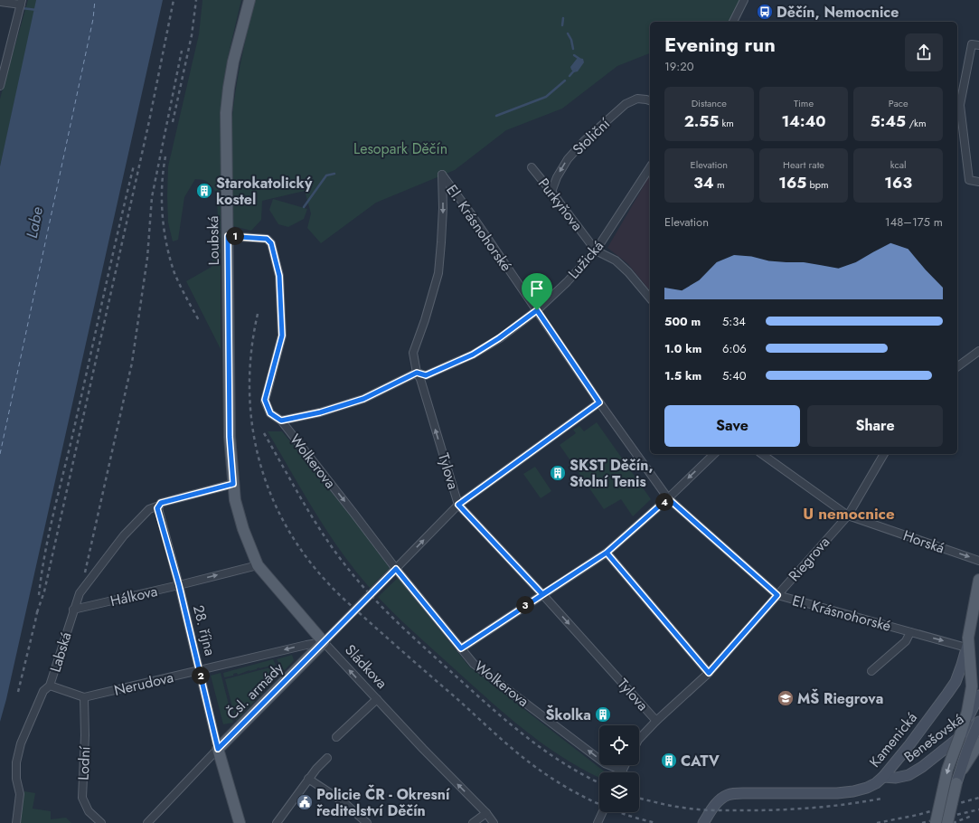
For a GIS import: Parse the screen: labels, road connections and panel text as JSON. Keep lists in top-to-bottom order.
{
  "streets": {
    "main road": [
      "Loubská",
      "28. října",
      "Sládkova",
      "Čsl. armády",
      "Kamenická"
    ],
    "street": [
      "Stoliční",
      "Purkyňova",
      "El. Krásnohorské",
      "Lužická",
      "Wolkerova",
      "Tylova",
      "Horská",
      "Riegrova",
      "Hálkova",
      "Labská",
      "Nerudova",
      "Benešovská",
      "Lodní"
    ]
  },
  "crossings": [
    ["Stoliční", "Purkyňova"],
    ["Purkyňova", "Lužická"],
    ["El. Krásnohorské", "Lužická"],
    ["El. Krásnohorské", "Tylova"],
    ["El. Krásnohorské", "Riegrova"],
    ["El. Krásnohorské", "Kamenická"],
    ["Loubská", "Wolkerova"],
    ["Loubská", "Labská"],
    ["Loubská", "Sládkova"],
    ["Lužická", "Wolkerova"],
    ["Lužická", "Tylova"],
    ["Tylova", "Riegrova"],
    ["Horská", "Riegrova"],
    ["Hálkova", "28. října"],
    ["Hálkova", "Labská"],
    ["Hálkova", "Sládkova"],
    ["28. října", "Labská"],
    ["28. října", "Nerudova"],
    ["28. října", "Čsl. armády"],
    ["Labská", "Sládkova"],
    ["Sládkova", "Nerudova"],
    ["Sládkova", "Čsl. armády"],
    ["Nerudova", "Čsl. armády"],
    ["Nerudova", "Lodní"],
    ["Benešovská", "Kamenická"]
  ],
  "one_way": [
    "Stoliční",
    "Horská",
    "Hálkova",
    "Sládkova",
    "Nerudova"
  ],
  "districts": ["U nemocnice"],
  "water": ["Labe"],
  "parks": ["Lesopark Děčín"],
  "places": {
    "bus stop": ["Děčín, Nemocnice"],
    "building": [
      "Starokatolický kostel",
      "SKST Děčín, Stolní Tenis",
      "Školka",
      "CATV"
    ],
    "school or university": ["MŠ Riegrova"],
    "public building": ["Policie ČR - Okresní ředitelství Děčín"]
  },
  "page": {
    "heading": ["Evening run", "19:20"],
    "stats": [
      ["Distance", "2.55 km"],
      ["Time", "14:40"],
      ["Pace", "5:45 /km"],
      ["Elevation", "34 m"],
      ["Heart rate", "165 bpm"],
      ["kcal", "163"]
    ],
    "chart": ["Elevation", "148–175 m"],
    "pins": [
      "1",
      "4",
      "3",
      "2"
    ],
    "list": [
      {
        "name": "500 m",
        "note": "5:34"
      },
      {
        "name": "1.0 km",
        "note": "6:06"
      },
      {
        "name": "1.5 km",
        "note": "5:40"
      }
    ],
    "buttons": ["Save", "Share"]
  }
}
